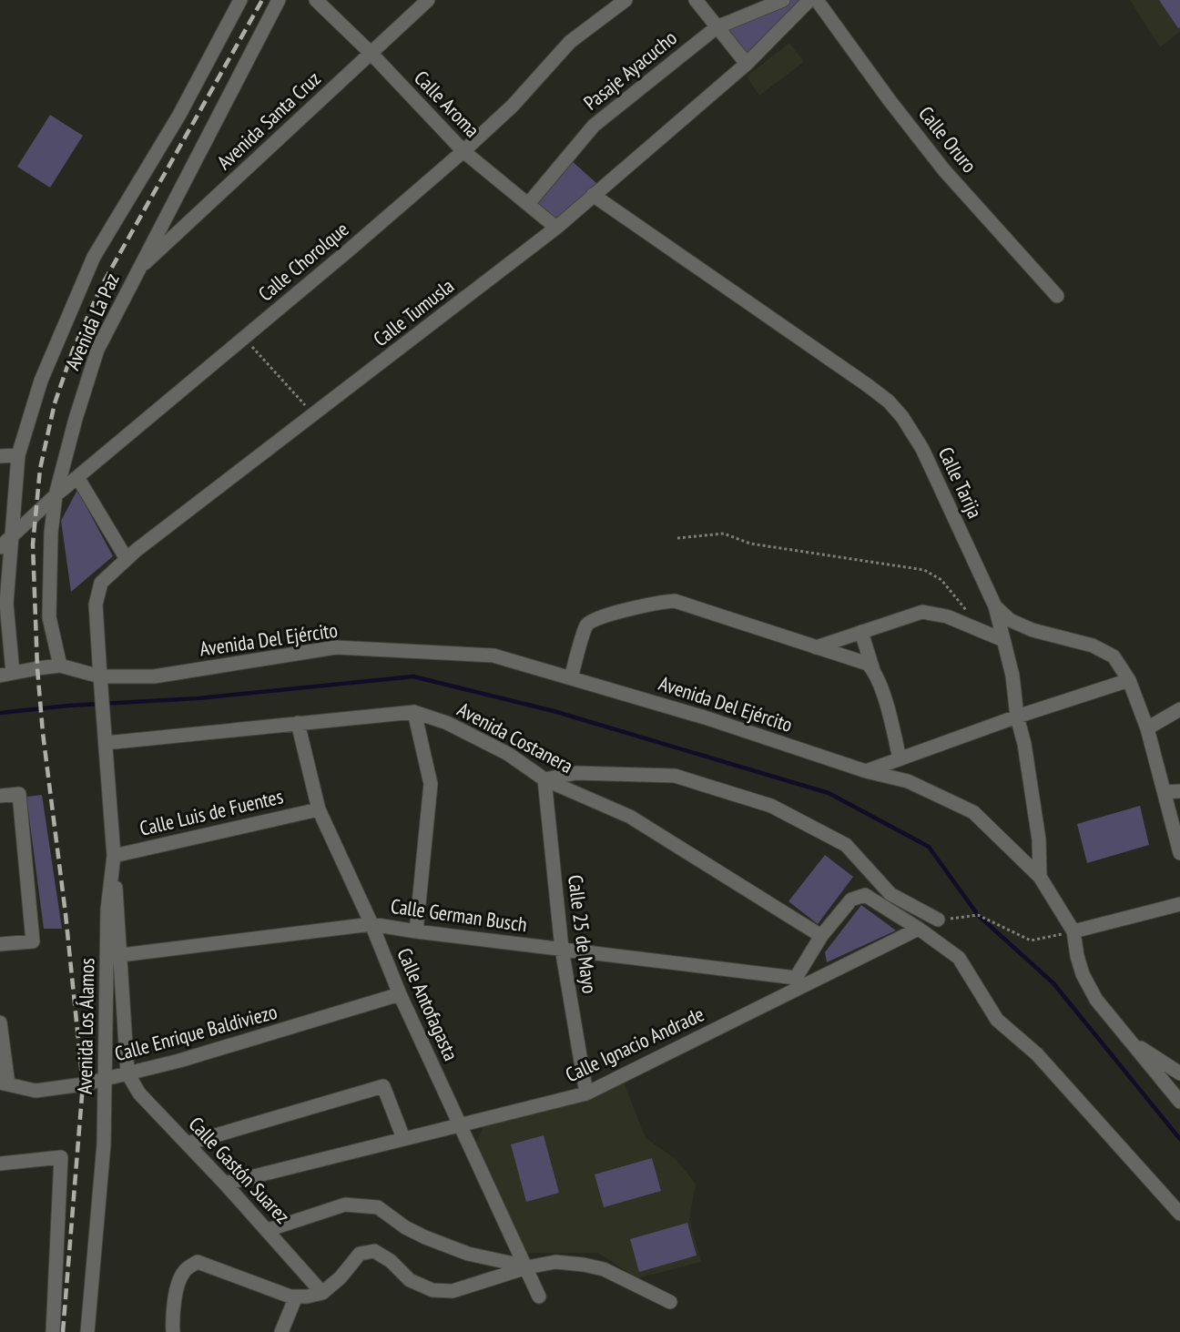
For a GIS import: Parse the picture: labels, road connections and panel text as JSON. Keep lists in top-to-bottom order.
{
  "streets": {
    "street": [
      "Pasaje Ayacucho",
      "Calle Aroma",
      "Avenida Santa Cruz",
      "Calle Oruro",
      "Calle Chorolque",
      "Calle Tumusla",
      "Avenida La Paz",
      "Calle Tarija",
      "Avenida Del Ejército",
      "Avenida Costanera",
      "Calle Luis de Fuentes",
      "Calle German Busch",
      "Calle 25 de Mayo",
      "Calle Antofagasta",
      "Avenida Los Álamos",
      "Calle Enrique Baldiviezo",
      "Calle Ignacio Andrade",
      "Calle Gastón Suarez"
    ]
  },
  "crossings": [
    ["Pasaje Ayacucho", "Calle Aroma"],
    ["Calle Aroma", "Avenida Santa Cruz"],
    ["Calle Aroma", "Calle Chorolque"],
    ["Calle Aroma", "Calle Tumusla"],
    ["Avenida Santa Cruz", "Avenida La Paz"],
    ["Calle Chorolque", "Avenida La Paz"],
    ["Calle Tumusla", "Calle Tarija"],
    ["Calle Tumusla", "Avenida Del Ejército"],
    ["Calle Tumusla", "Avenida Los Álamos"],
    ["Avenida Del Ejército", "Avenida Los Álamos"],
    ["Avenida Costanera", "Calle 25 de Mayo"],
    ["Avenida Costanera", "Calle Antofagasta"],
    ["Avenida Costanera", "Avenida Los Álamos"],
    ["Calle Luis de Fuentes", "Calle Antofagasta"],
    ["Calle Luis de Fuentes", "Avenida Los Álamos"],
    ["Calle German Busch", "Calle 25 de Mayo"],
    ["Calle German Busch", "Calle Antofagasta"],
    ["Calle German Busch", "Avenida Los Álamos"],
    ["Calle German Busch", "Calle Ignacio Andrade"],
    ["Calle 25 de Mayo", "Calle Ignacio Andrade"],
    ["Calle Antofagasta", "Calle Enrique Baldiviezo"],
    ["Calle Antofagasta", "Calle Ignacio Andrade"],
    ["Avenida Los Álamos", "Calle Enrique Baldiviezo"],
    ["Calle Enrique Baldiviezo", "Calle Gastón Suarez"],
    ["Calle Ignacio Andrade", "Calle Gastón Suarez"]
  ]
}
